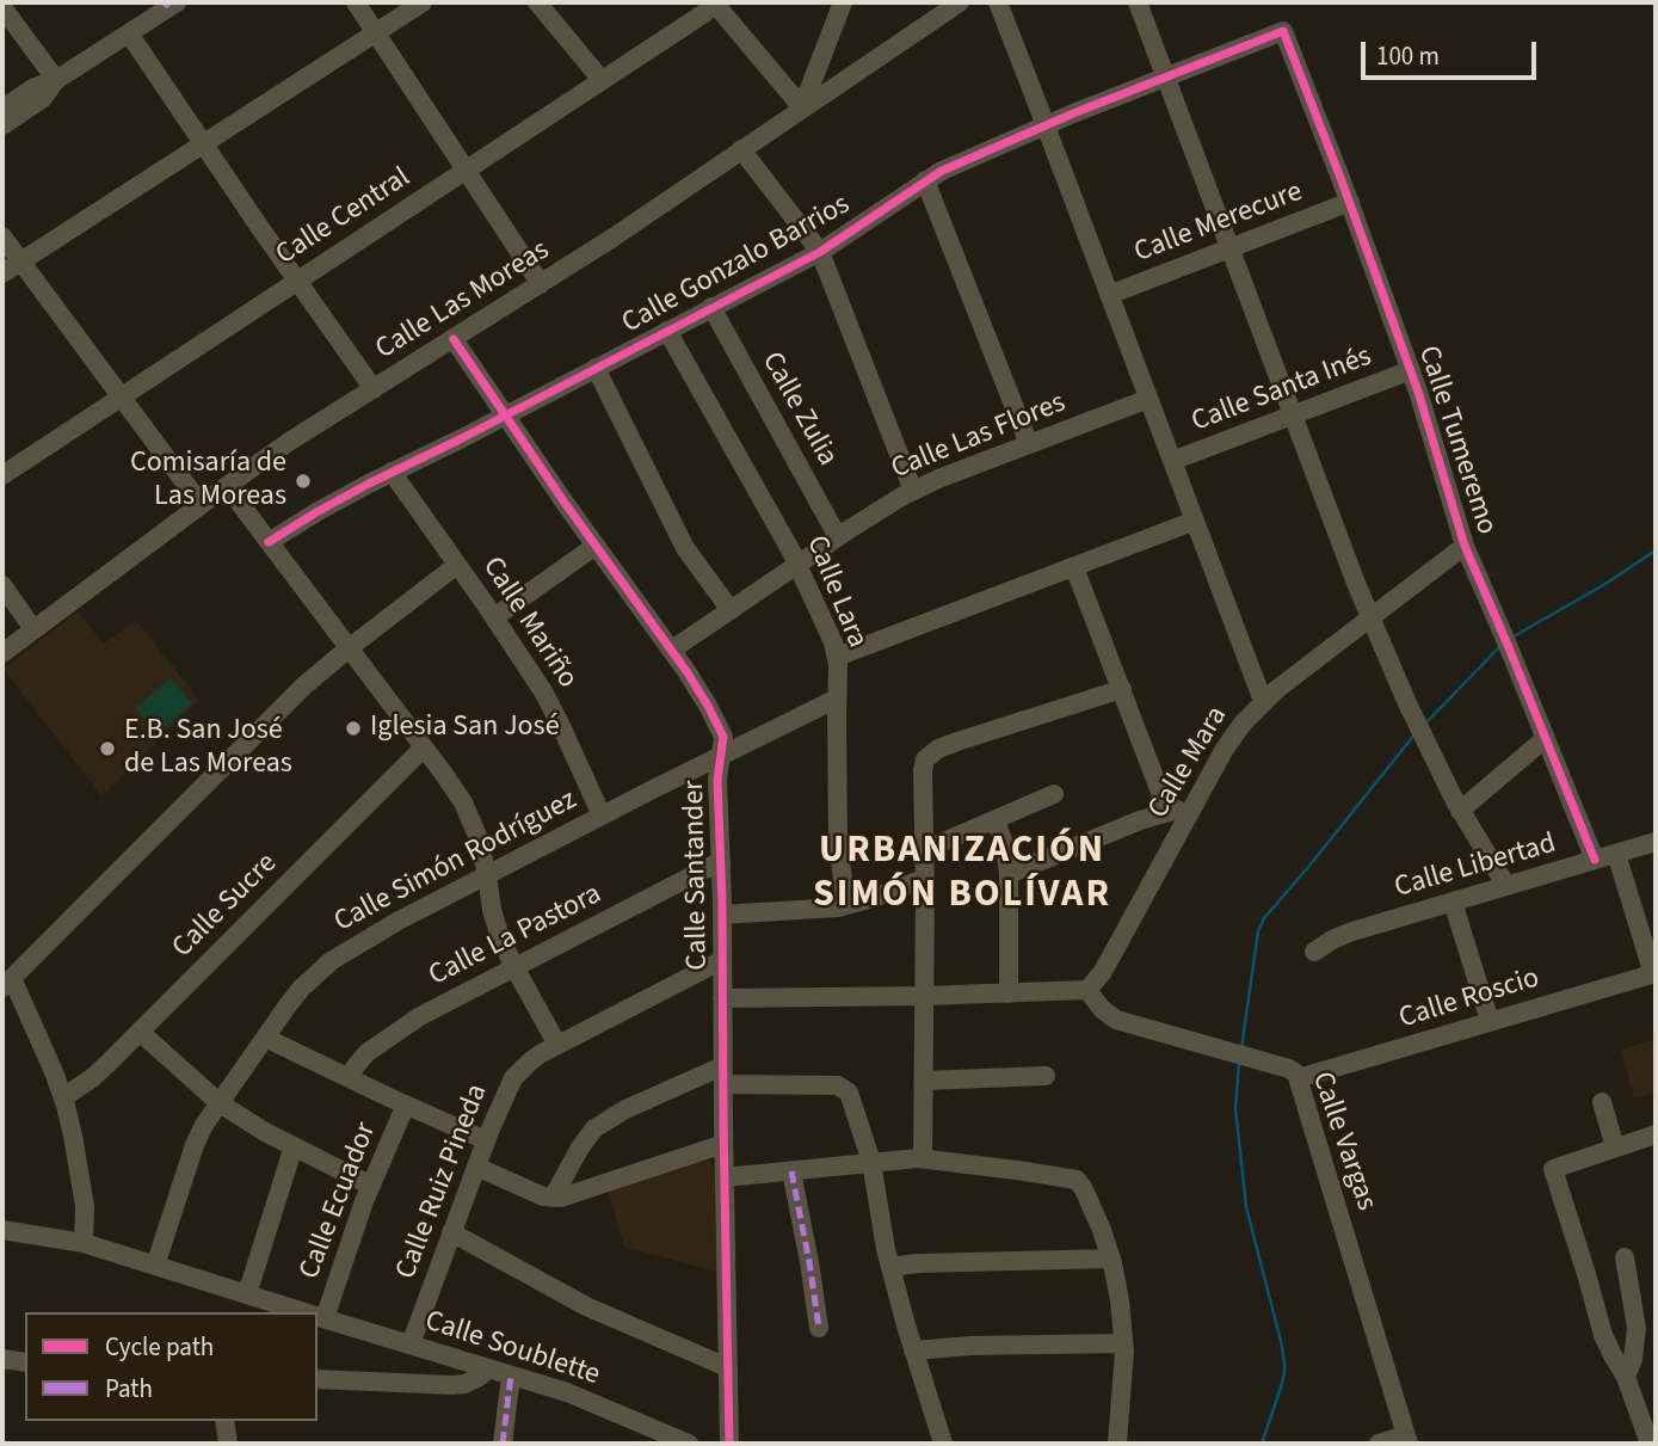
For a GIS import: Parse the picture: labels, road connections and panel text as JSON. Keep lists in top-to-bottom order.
{
  "streets": {
    "street": [
      "Calle Central",
      "Calle Merecure",
      "Calle Gonzalo Barrios",
      "Calle Las Moreas",
      "Calle Santa Inés",
      "Calle Zulia",
      "Calle Las Flores",
      "Calle Tumeremo",
      "Calle Lara",
      "Calle Mariño",
      "Calle Mara",
      "Calle Simón Rodríguez",
      "Calle Libertad",
      "Calle Santander",
      "Calle Sucre",
      "Calle La Pastora",
      "Calle Roscio",
      "Calle Vargas",
      "Calle Ruiz Pineda",
      "Calle Ecuador",
      "Calle Soublette"
    ]
  },
  "crossings": [
    ["Calle Merecure", "Calle Tumeremo"],
    ["Calle Gonzalo Barrios", "Calle Zulia"],
    ["Calle Gonzalo Barrios", "Calle Tumeremo"],
    ["Calle Gonzalo Barrios", "Calle Lara"],
    ["Calle Gonzalo Barrios", "Calle Mariño"],
    ["Calle Gonzalo Barrios", "Calle Santander"],
    ["Calle Las Moreas", "Calle Santander"],
    ["Calle Santa Inés", "Calle Tumeremo"],
    ["Calle Zulia", "Calle Las Flores"],
    ["Calle Las Flores", "Calle Lara"],
    ["Calle Las Flores", "Calle Santander"],
    ["Calle Tumeremo", "Calle Mara"],
    ["Calle Tumeremo", "Calle Libertad"],
    ["Calle Lara", "Calle Simón Rodríguez"],
    ["Calle Mariño", "Calle Simón Rodríguez"],
    ["Calle Mara", "Calle Vargas"],
    ["Calle Simón Rodríguez", "Calle Santander"],
    ["Calle Simón Rodríguez", "Calle Soublette"],
    ["Calle Santander", "Calle La Pastora"],
    ["Calle Santander", "Calle Ruiz Pineda"],
    ["Calle Roscio", "Calle Vargas"],
    ["Calle Ruiz Pineda", "Calle Soublette"],
    ["Calle Ecuador", "Calle Soublette"]
  ],
  "districts": ["URBANIZACIÓN SIMÓN BOLÍVAR"],
  "places": ["Comisaría de Las Moreas", "Iglesia San José", "E.B. San José de Las Moreas"],
  "legend": ["Cycle path", "Path"],
  "scale_bar": "100 m"
}
